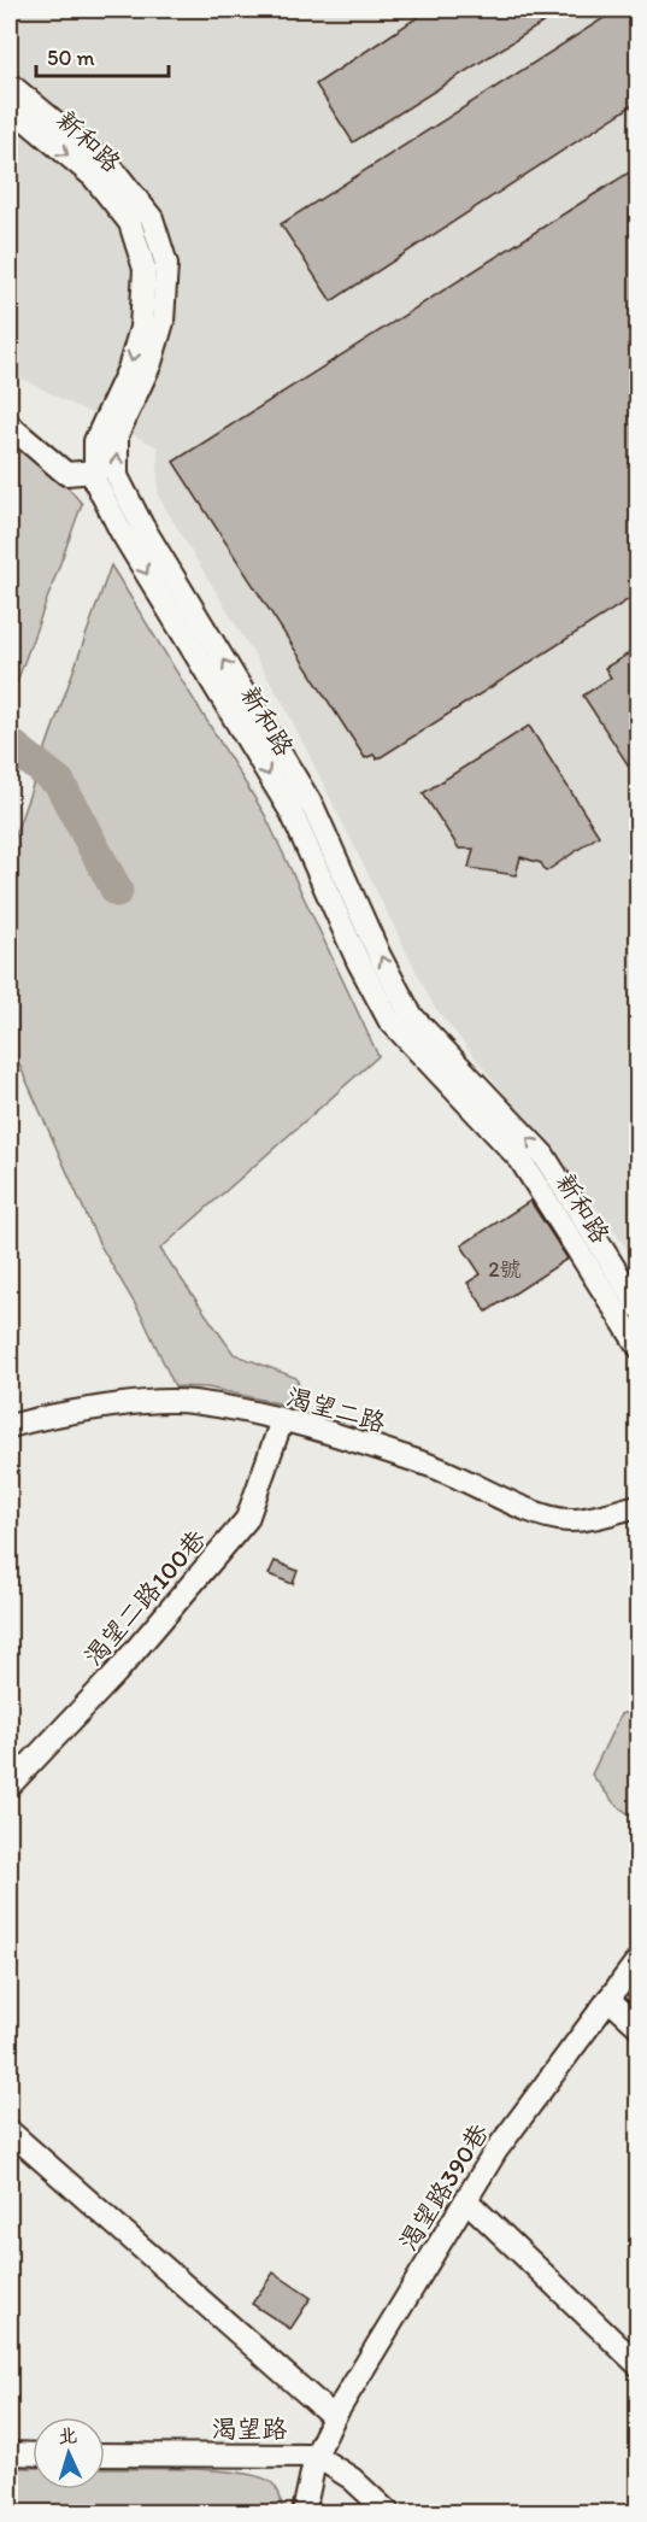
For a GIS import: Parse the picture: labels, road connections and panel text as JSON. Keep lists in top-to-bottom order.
{
  "streets": {
    "street": [
      "新和路",
      "渴望二路",
      "渴望二路100巷",
      "渴望路390巷",
      "渴望路"
    ]
  },
  "crossings": [
    ["渴望二路", "渴望二路100巷"],
    ["渴望路390巷", "渴望路"]
  ],
  "house_numbers": ["2號"],
  "scale_bar": "50 m",
  "north": "top"
}
